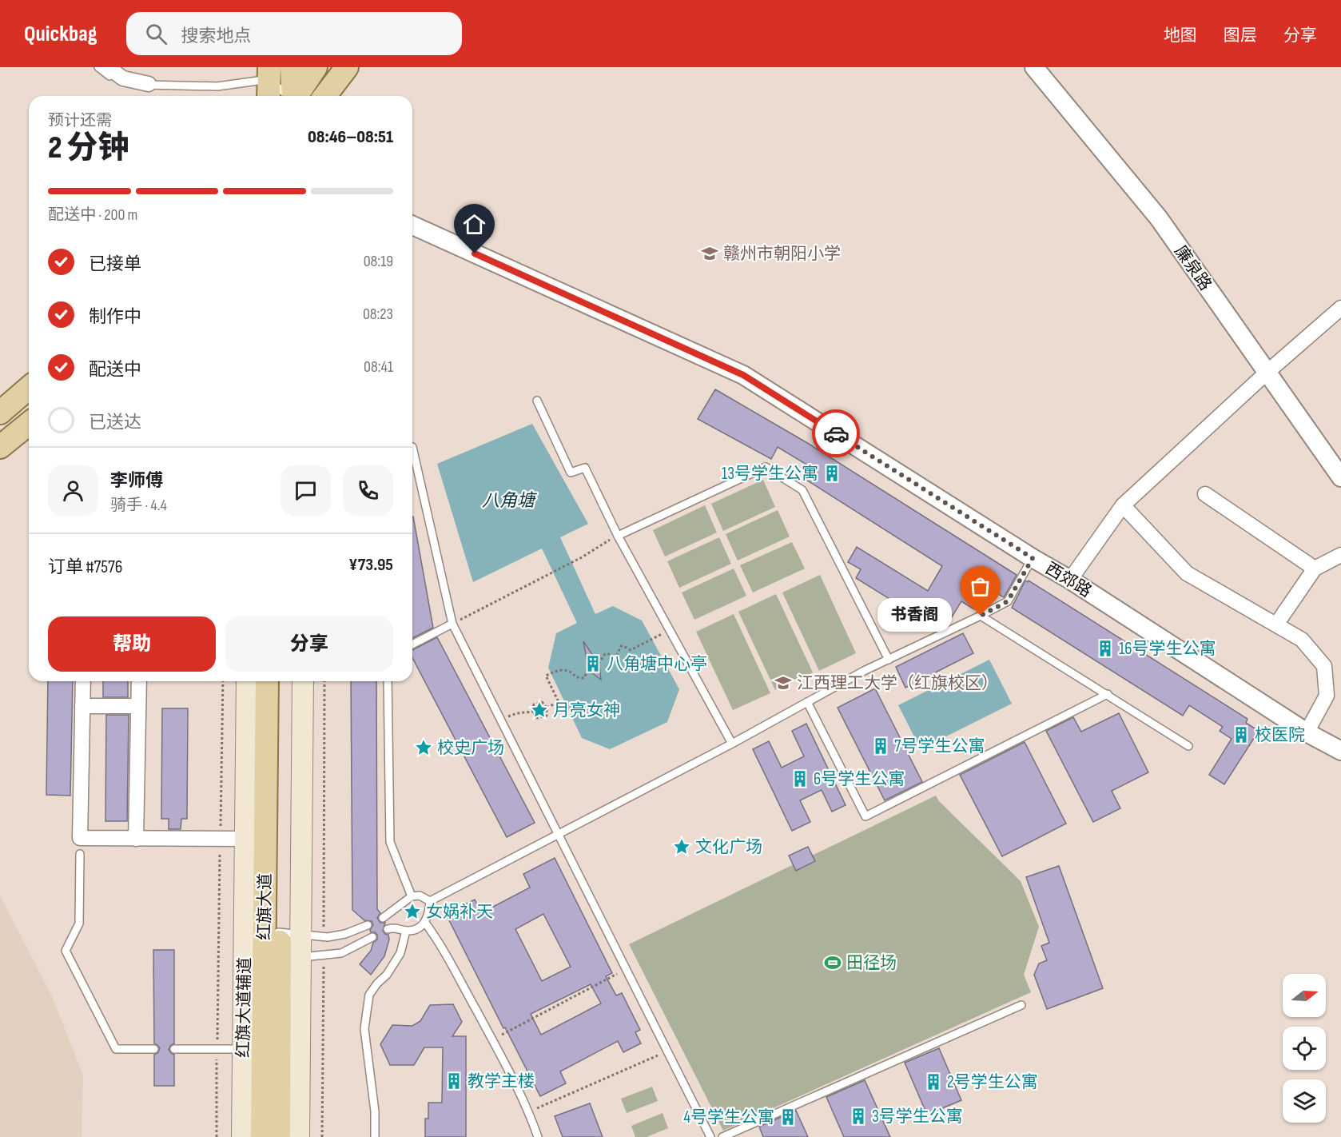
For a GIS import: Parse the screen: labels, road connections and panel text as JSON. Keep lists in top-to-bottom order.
{
  "streets": {
    "main road": ["红旗大道", "红旗大道辅道"],
    "street": ["廉泉路", "西郊路"]
  },
  "crossings": [
    ["红旗大道", "红旗大道辅道"]
  ],
  "water": ["八角塘"],
  "places": {
    "school or university": ["赣州市朝阳小学", "江西理工大学（红旗校区）"],
    "building": [
      "13号学生公寓",
      "16号学生公寓",
      "八角塘中心亭",
      "校医院",
      "7号学生公寓",
      "6号学生公寓",
      "教学主楼",
      "2号学生公寓",
      "3号学生公寓",
      "4号学生公寓"
    ],
    "other": ["书香阁"],
    "place": [
      "月亮女神",
      "校史广场",
      "文化广场",
      "女娲补天"
    ],
    "sports": ["田径场"]
  },
  "north": "right",
  "page": {
    "header": "Quickbag",
    "search": "搜索地点",
    "nav": ["地图", "图层", "分享"],
    "heading": ["2 分钟", "预计还需", "08:46–08:51"],
    "panel": [
      "李师傅",
      "骑手 · 4.4",
      "订单 #7576",
      "¥73.95"
    ],
    "bar": "配送中 · 200 m",
    "list": [
      ["已接单", "08:19"],
      ["制作中", "08:23"],
      ["配送中", "08:41"],
      "已送达"
    ],
    "bubble": "书香阁",
    "buttons": ["帮助", "分享"]
  }
}
